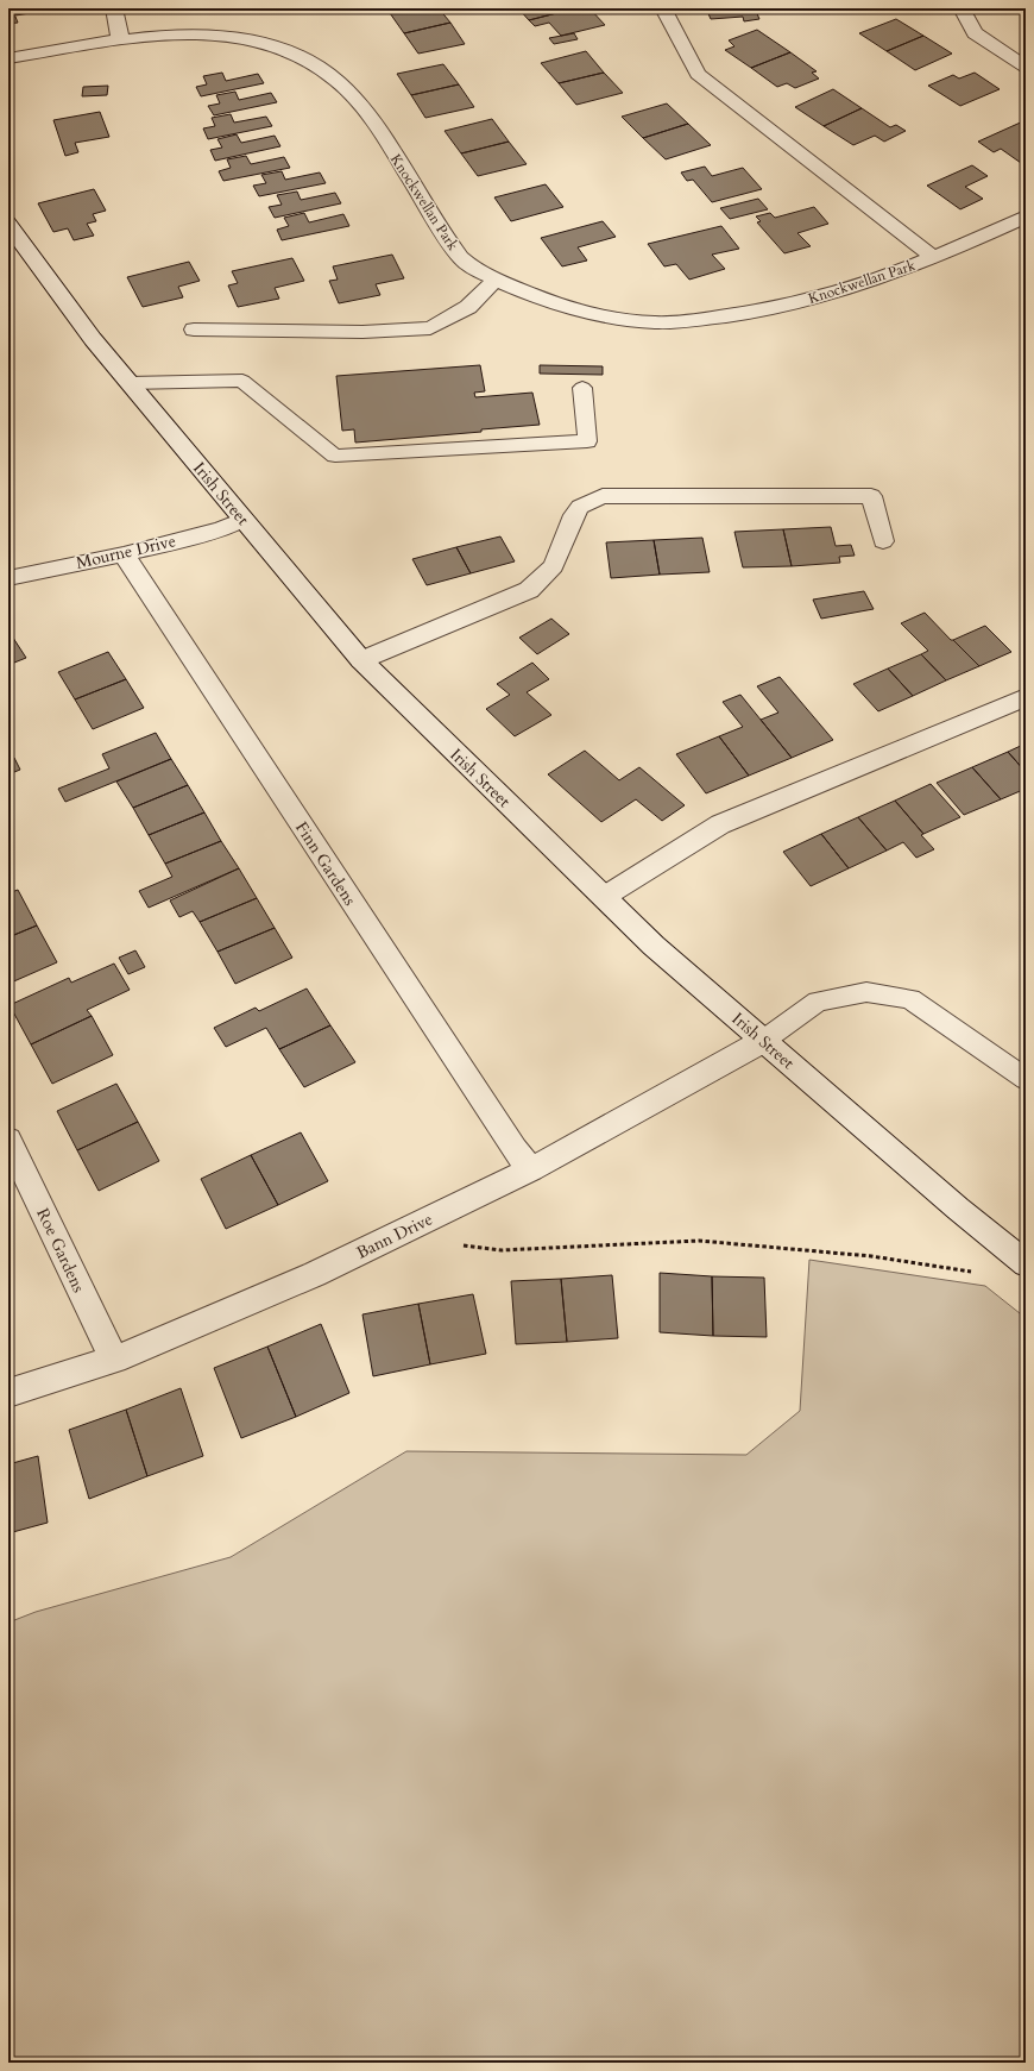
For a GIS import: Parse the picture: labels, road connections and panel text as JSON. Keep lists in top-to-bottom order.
{
  "streets": {
    "street": [
      "Knockwellan Park",
      "Irish Street",
      "Mourne Drive",
      "Finn Gardens",
      "Bann Drive",
      "Roe Gardens"
    ]
  },
  "crossings": [
    ["Irish Street", "Mourne Drive"],
    ["Irish Street", "Bann Drive"],
    ["Mourne Drive", "Finn Gardens"],
    ["Finn Gardens", "Bann Drive"],
    ["Bann Drive", "Roe Gardens"]
  ]
}
